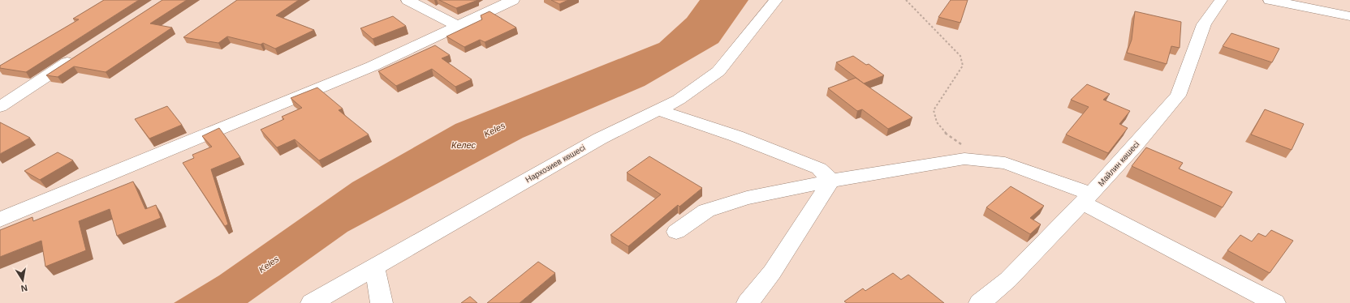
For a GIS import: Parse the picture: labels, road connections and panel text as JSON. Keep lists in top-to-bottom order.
{
  "streets": {
    "street": ["Нархозиев көшесі", "Майлин көшесі"]
  },
  "water": ["Keles", "Келес"],
  "north": "bottom"
}
